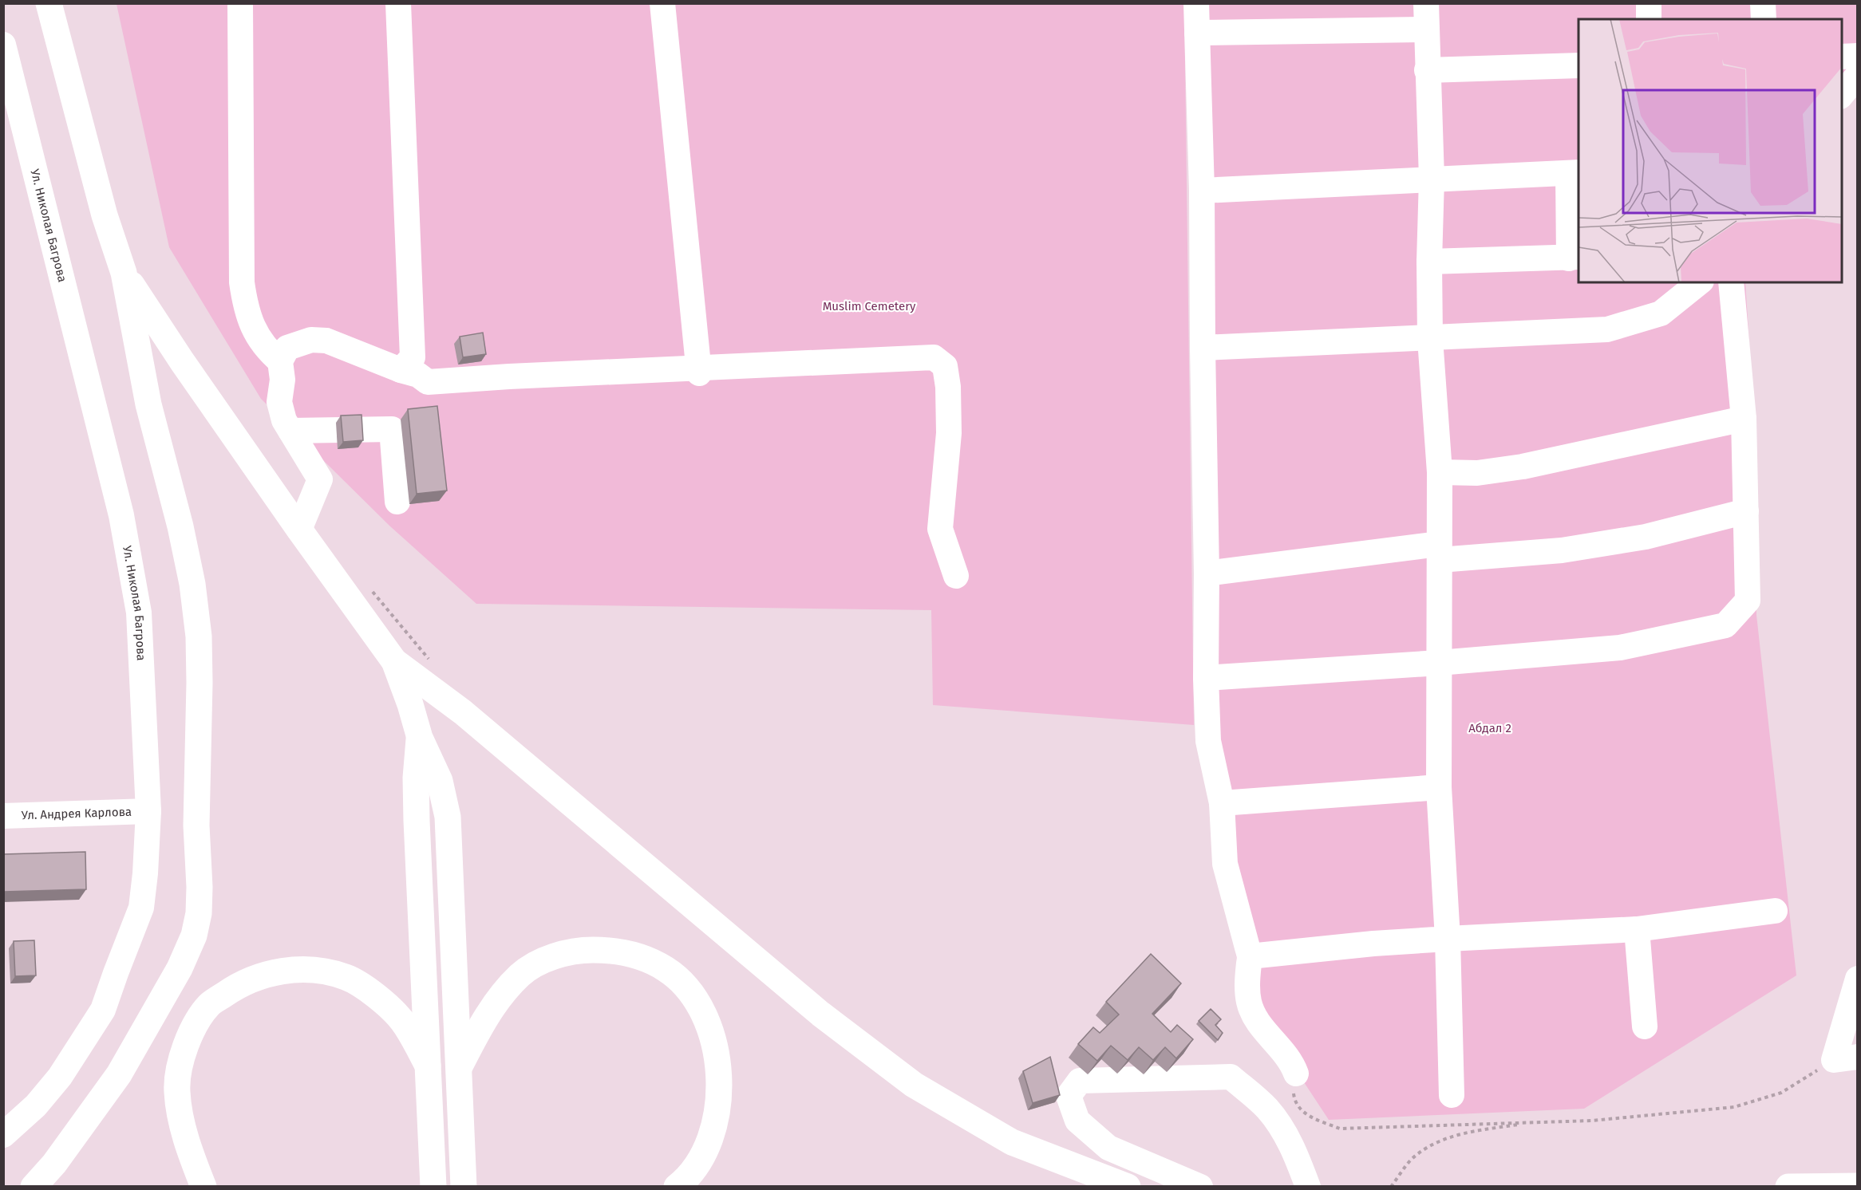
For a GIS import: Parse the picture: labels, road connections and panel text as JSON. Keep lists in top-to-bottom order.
{
  "streets": {
    "street": ["Ул. Николая Багрова", "Ул. Андрея Карлова"]
  },
  "crossings": [
    ["Ул. Николая Багрова", "Ул. Андрея Карлова"]
  ],
  "parks": ["Muslim Cemetery", "Абдал 2"]
}
